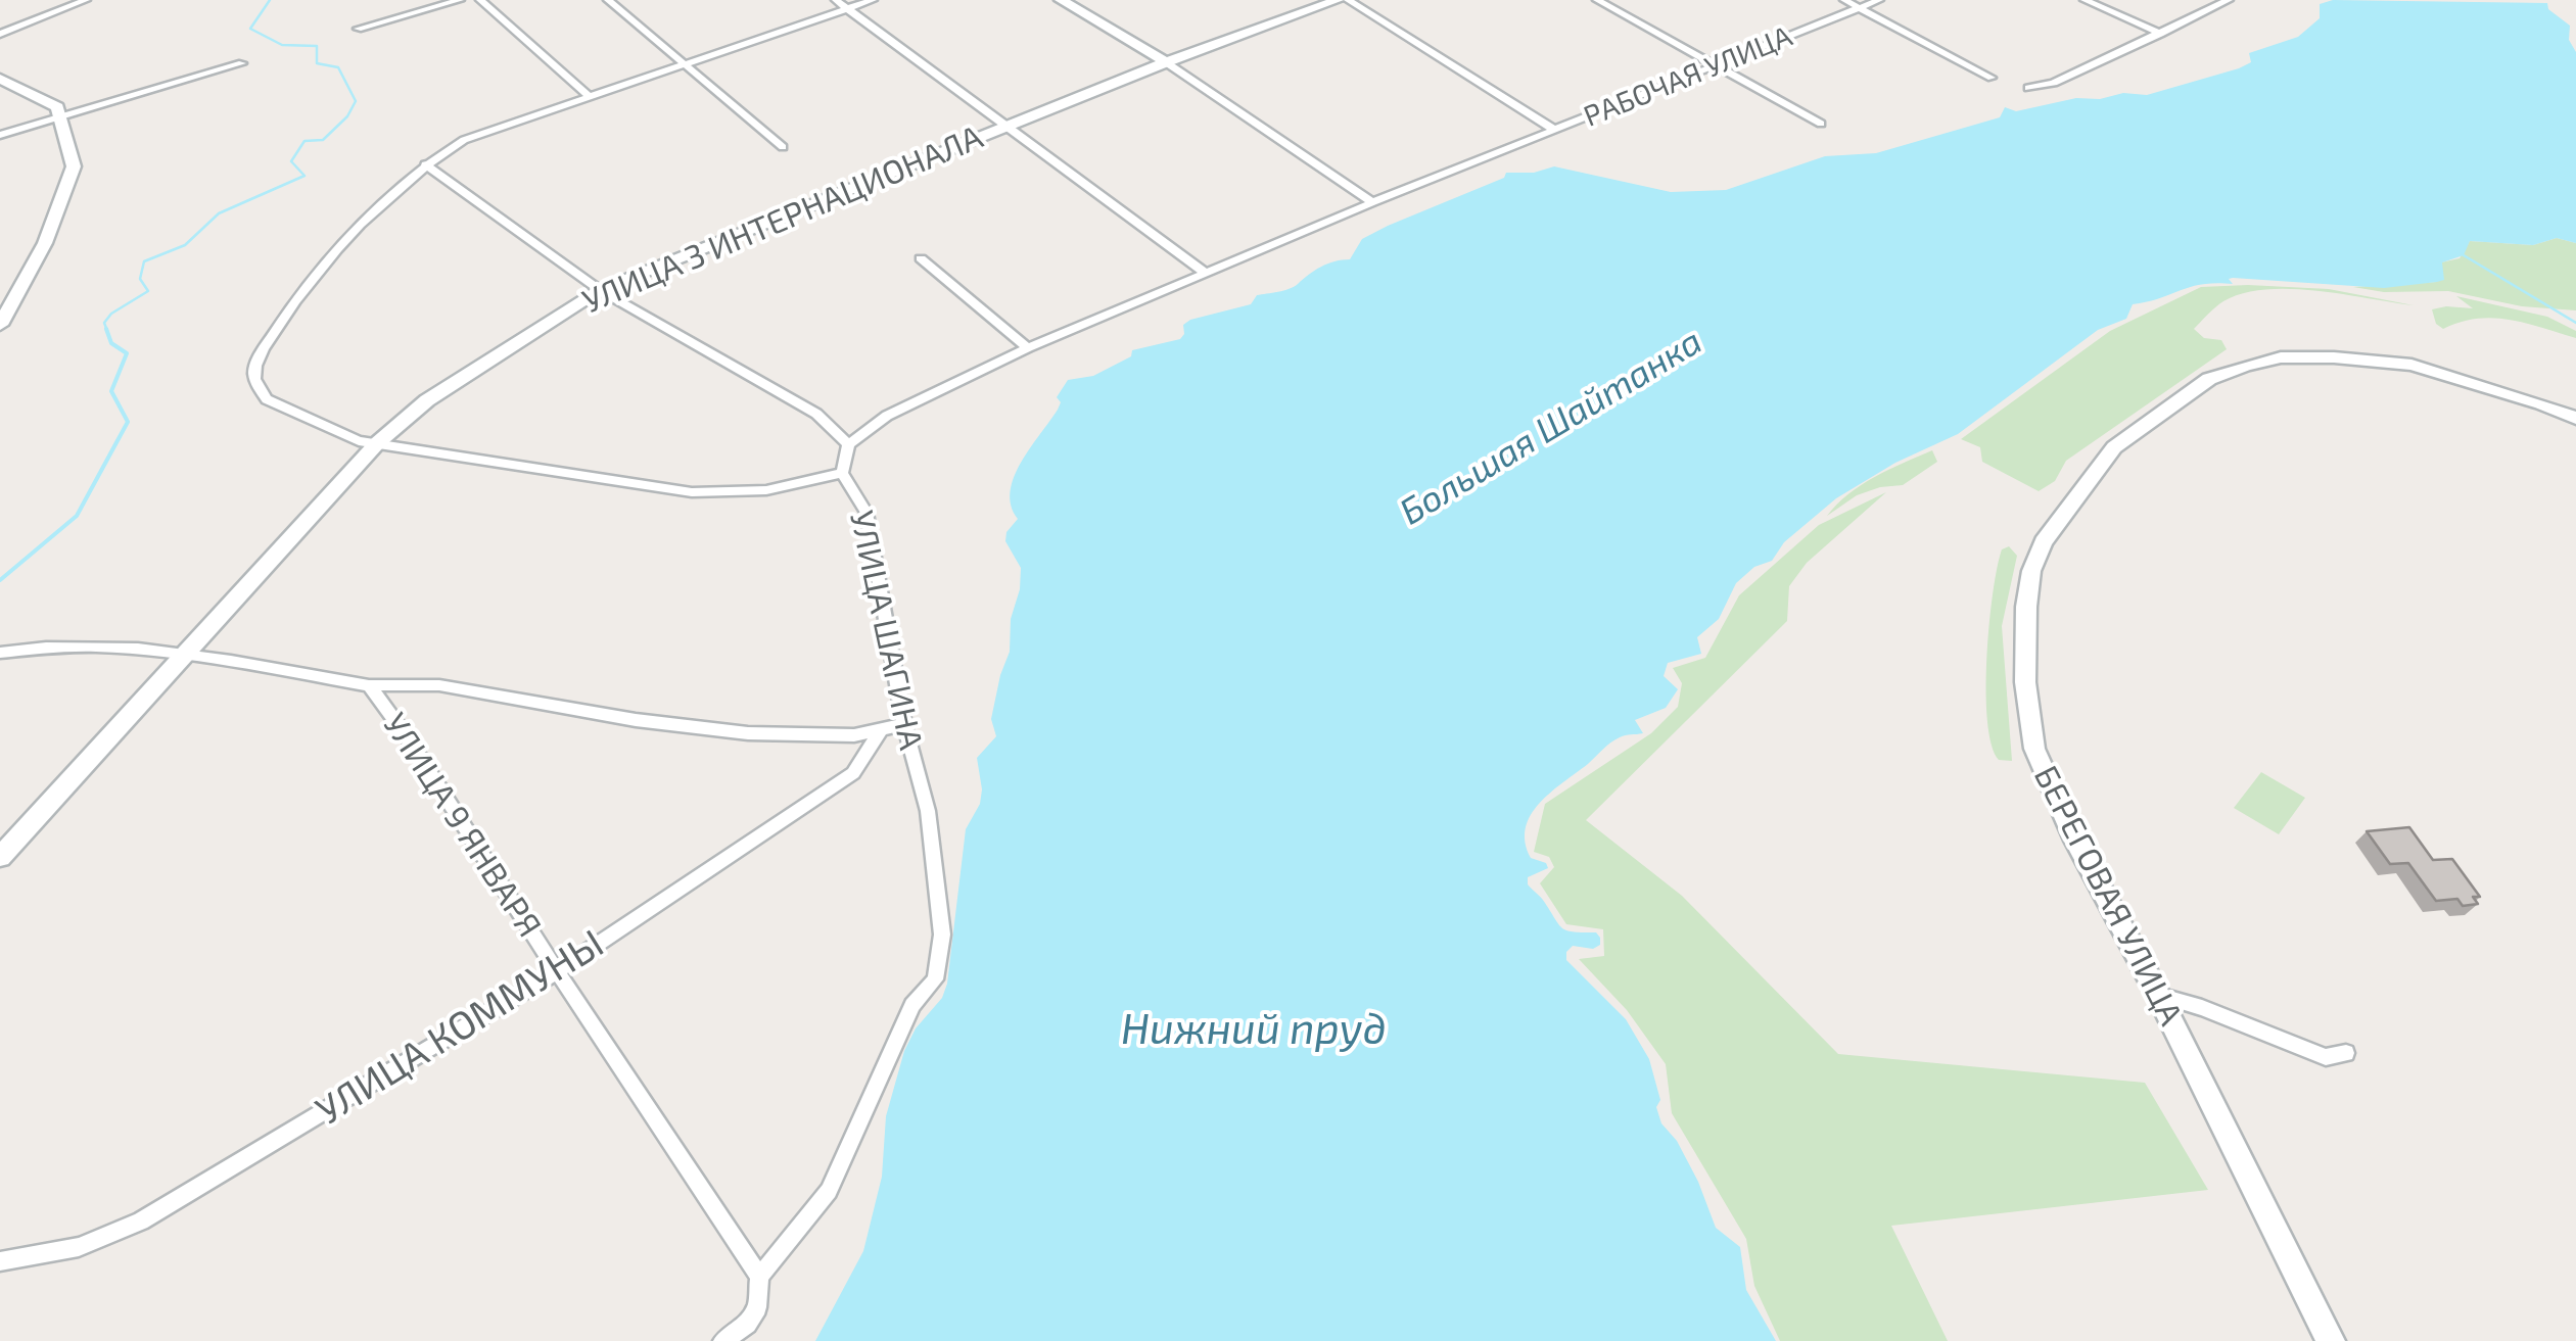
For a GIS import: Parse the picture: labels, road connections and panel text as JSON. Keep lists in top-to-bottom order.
{
  "streets": {
    "street": [
      "РАБОЧАЯ УЛИЦА",
      "УЛИЦА 3 ИНТЕРНАЦИОНАЛА",
      "УЛИЦА ШАГИНА",
      "УЛИЦА 9 ЯНВАРЯ",
      "БЕРЕГОВАЯ УЛИЦА",
      "УЛИЦА КОММУНЫ"
    ]
  },
  "crossings": [
    ["УЛИЦА 3 ИНТЕРНАЦИОНАЛА", "УЛИЦА 9 ЯНВАРЯ"],
    ["УЛИЦА ШАГИНА", "УЛИЦА 9 ЯНВАРЯ"],
    ["УЛИЦА 9 ЯНВАРЯ", "УЛИЦА КОММУНЫ"]
  ],
  "water": ["Большая Шайтанка", "Нижний пруд"]
}
